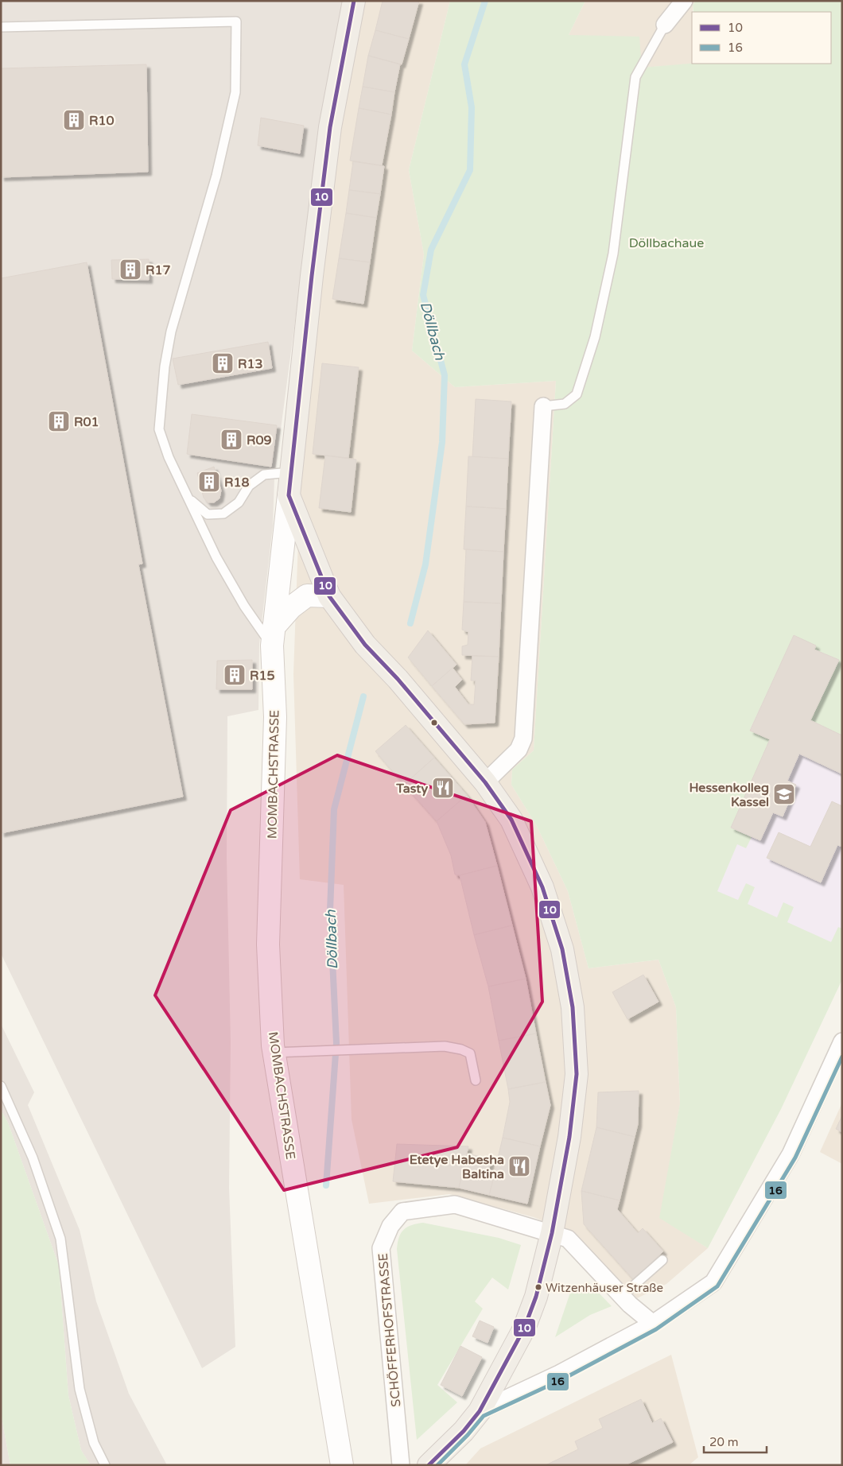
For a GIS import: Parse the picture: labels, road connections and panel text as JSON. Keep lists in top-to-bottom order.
{
  "streets": {
    "street": ["MOMBACHSTRASSE", "SCHÖFFERHOFSTRASSE"]
  },
  "water": ["Döllbach"],
  "parks": ["Döllbachaue"],
  "places": {
    "building": [
      "R10",
      "R17",
      "R13",
      "R01",
      "R09",
      "R18",
      "R15"
    ],
    "restaurant": ["Tasty", "Etetye Habesha Baltina"],
    "school or university": ["Hessenkolleg Kassel"],
    "other": ["Witzenhäuser Straße"]
  },
  "lines": ["transit line 10", "transit line 16"],
  "legend": ["10", "16"],
  "scale_bar": "20 m"
}
